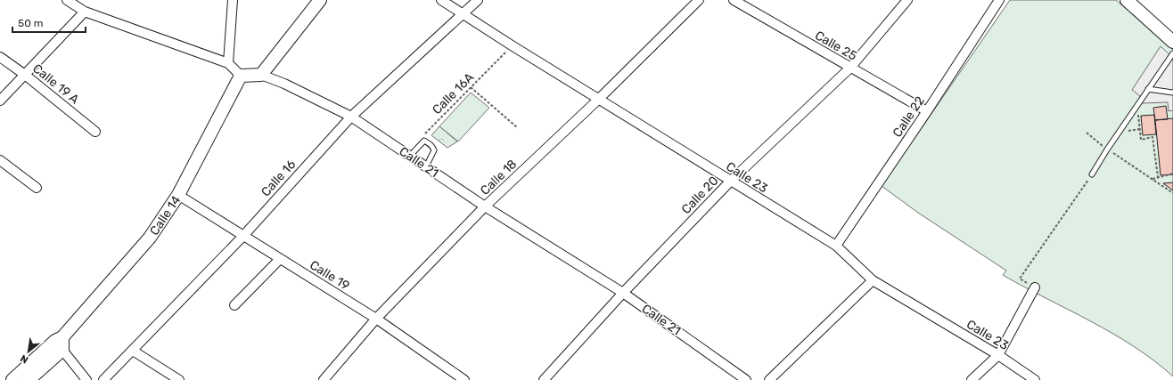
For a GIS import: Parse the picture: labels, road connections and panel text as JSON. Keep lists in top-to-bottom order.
{
  "streets": {
    "street": [
      "Calle 25",
      "Calle 19 A",
      "Calle 22",
      "Calle 21",
      "Calle 18",
      "Calle 23",
      "Calle 16",
      "Calle 20",
      "Calle 14",
      "Calle 19"
    ],
    "path": ["Calle 16A"]
  },
  "crossings": [
    ["Calle 25", "Calle 22"],
    ["Calle 25", "Calle 20"],
    ["Calle 16A", "Calle 23"],
    ["Calle 22", "Calle 23"],
    ["Calle 21", "Calle 18"],
    ["Calle 21", "Calle 16"],
    ["Calle 21", "Calle 20"],
    ["Calle 21", "Calle 14"],
    ["Calle 18", "Calle 23"],
    ["Calle 18", "Calle 19"],
    ["Calle 23", "Calle 16"],
    ["Calle 23", "Calle 20"],
    ["Calle 16", "Calle 19"],
    ["Calle 14", "Calle 19"]
  ],
  "scale_bar": "50 m",
  "north": "bottom left"
}
